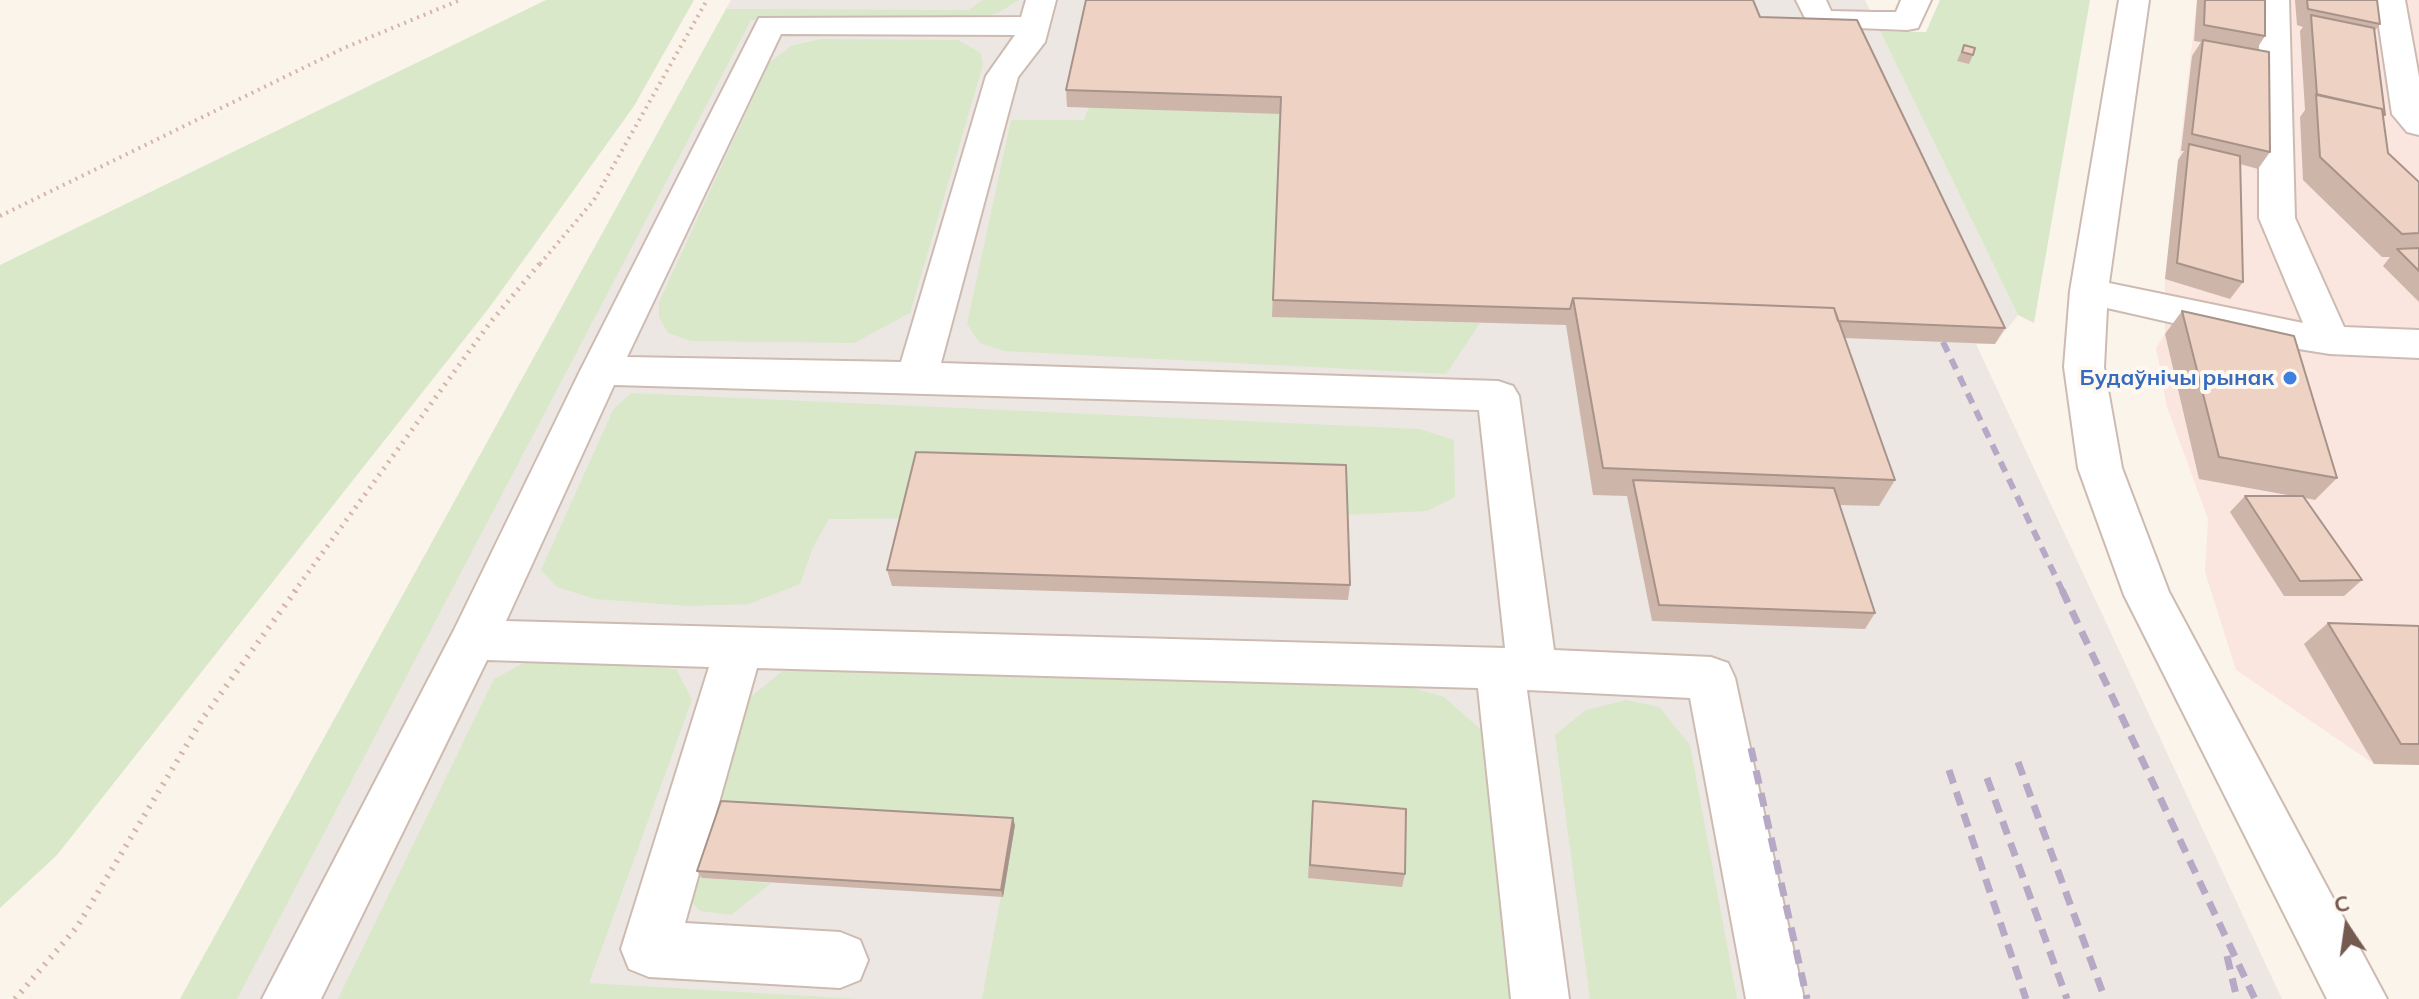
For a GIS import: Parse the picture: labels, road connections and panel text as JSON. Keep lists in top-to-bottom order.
{
  "places": ["Будаўнічы рынак"],
  "north": "top"
}
